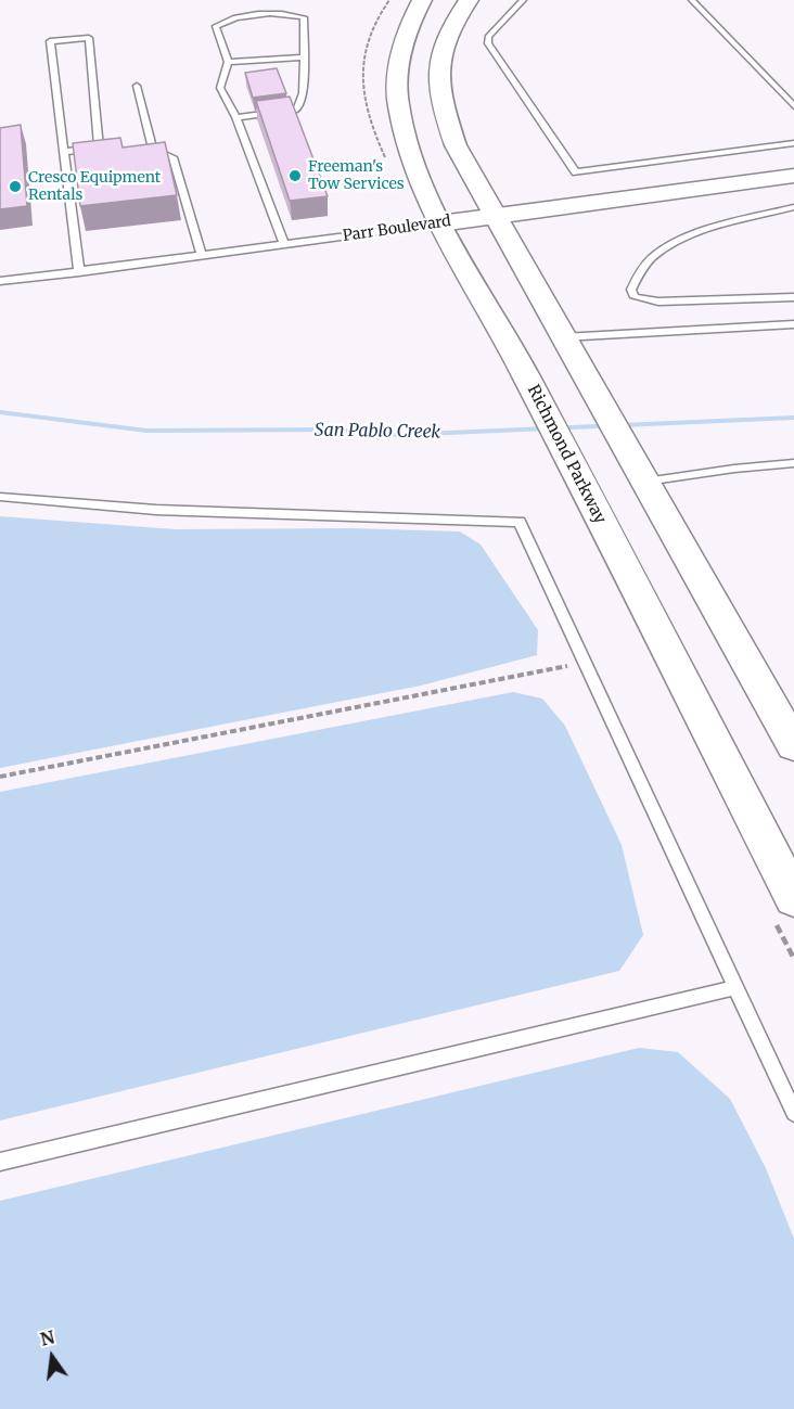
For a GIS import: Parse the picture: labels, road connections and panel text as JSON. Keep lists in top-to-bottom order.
{
  "streets": {
    "main road": ["Parr Boulevard", "Richmond Parkway"]
  },
  "crossings": [
    ["Parr Boulevard", "Richmond Parkway"]
  ],
  "water": ["San Pablo Creek"],
  "places": ["Freeman's Tow Services", "Cresco Equipment Rentals"],
  "north": "top"
}
